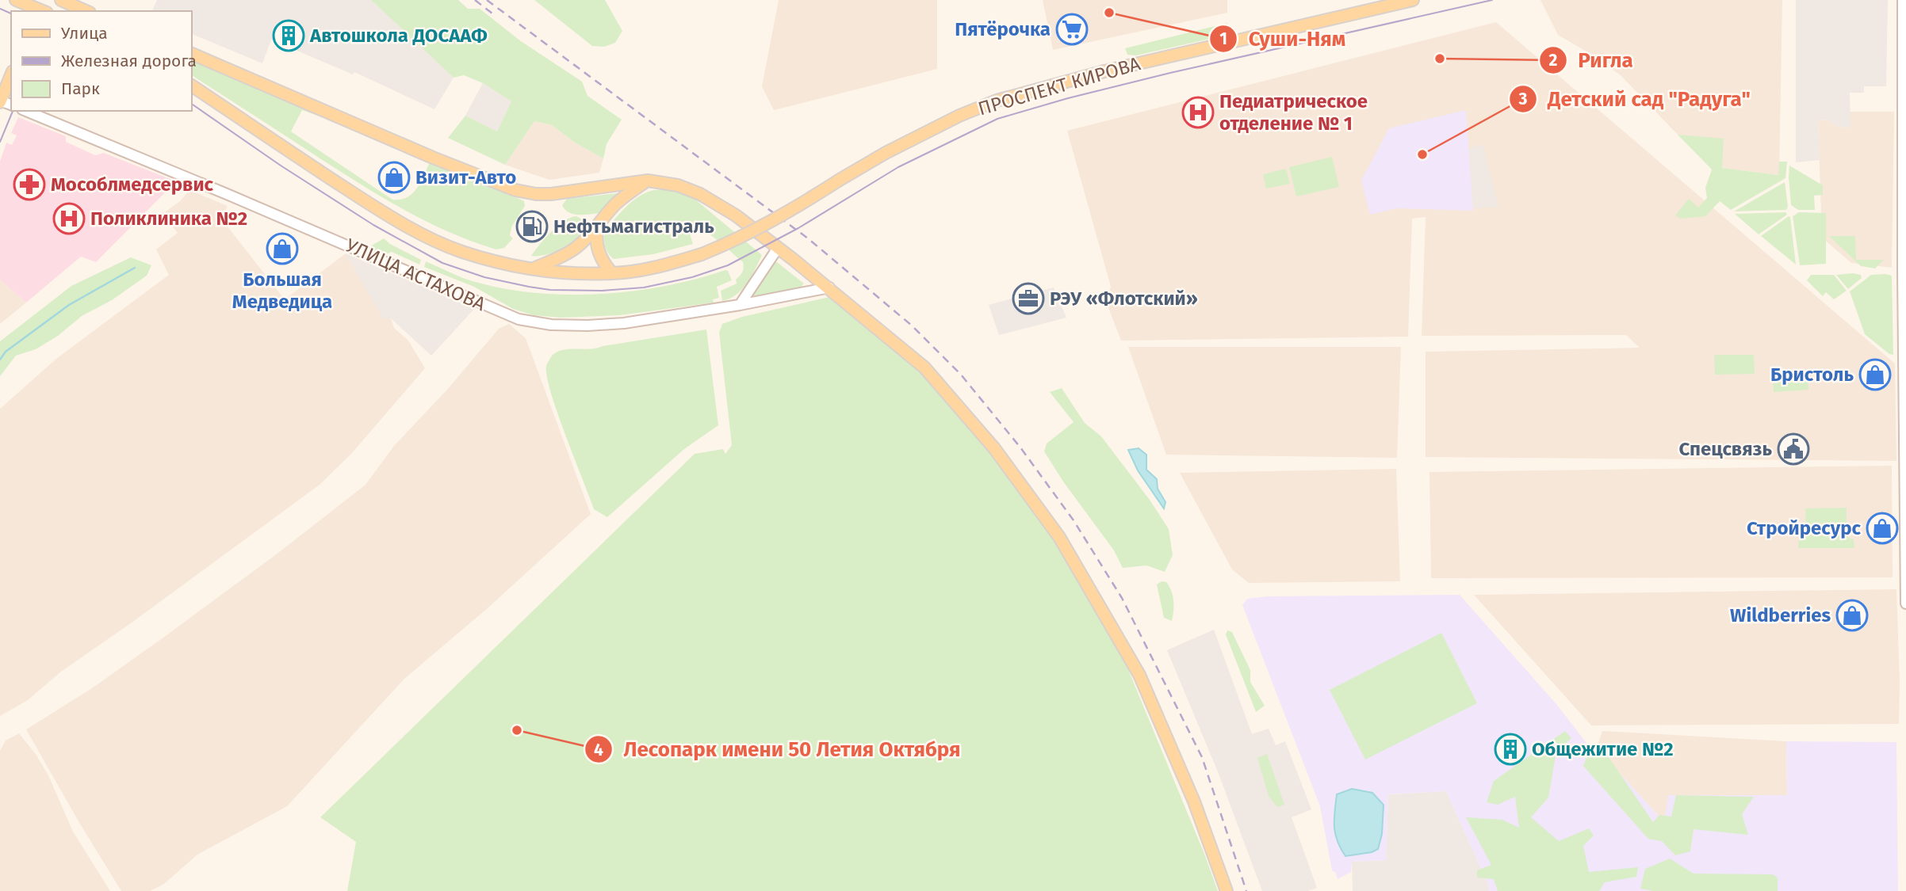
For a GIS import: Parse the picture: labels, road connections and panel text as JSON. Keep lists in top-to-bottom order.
{
  "streets": {
    "main road": ["ПРОСПЕКТ КИРОВА", "УЛИЦА АСТАХОВА"]
  },
  "crossings": [
    ["ПРОСПЕКТ КИРОВА", "УЛИЦА АСТАХОВА"]
  ],
  "places": {
    "other": [
      "Суши-Ням",
      "Ригла",
      "Детский сад \"Радуга\"",
      "Лесопарк имени 50 Летия Октября"
    ],
    "supermarket": ["Пятёрочка"],
    "building": ["Автошкола ДОСААФ", "Общежитие №2"],
    "hospital": ["Педиатрическое отделение № 1", "Поликлиника №2"],
    "shop": [
      "Визит-Авто",
      "Большая Медведица",
      "Бристоль",
      "Стройресурс",
      "Wildberries"
    ],
    "pharmacy": ["Мособлмедсервис"],
    "fuel station": ["Нефтьмагистраль"],
    "office": ["РЭУ «Флотский»"],
    "public building": ["Спецсвязь"]
  },
  "legend": ["Улица", "Железная дорога", "Парк"]
}
